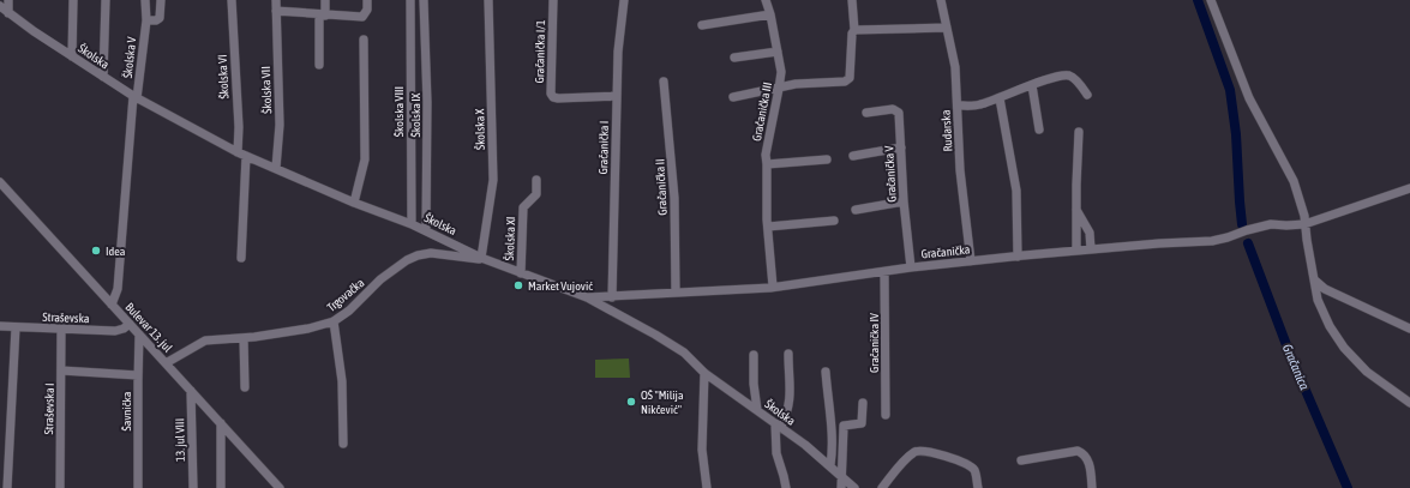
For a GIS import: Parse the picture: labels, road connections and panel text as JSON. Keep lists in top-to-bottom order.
{
  "streets": {
    "street": [
      "Gračanička I/1",
      "Školska",
      "Školska V",
      "Školska VI",
      "Školska VII",
      "Školska VIII",
      "Gračanička III",
      "Školska IX",
      "Školska X",
      "Rudarska",
      "Gračanička I",
      "Gračanička V",
      "Gračanička II",
      "Školska XI",
      "Gračanička",
      "Trgovačka",
      "Straševska",
      "Bulevar 13. jul",
      "Gračanička IV",
      "Straševska I",
      "Šavnička",
      "13. jul VIII"
    ]
  },
  "crossings": [
    ["Gračanička I/1", "Gračanička I"],
    ["Školska", "Školska V"],
    ["Školska", "Školska VI"],
    ["Školska", "Školska VII"],
    ["Školska", "Školska VIII"],
    ["Školska", "Školska IX"],
    ["Školska", "Školska X"],
    ["Školska", "Školska XI"],
    ["Školska", "Gračanička"],
    ["Školska", "Trgovačka"],
    ["Školska V", "Bulevar 13. jul"],
    ["Gračanička III", "Gračanička"],
    ["Školska X", "Trgovačka"],
    ["Rudarska", "Gračanička"],
    ["Gračanička I", "Gračanička"],
    ["Gračanička V", "Gračanička"],
    ["Gračanička II", "Gračanička"],
    ["Gračanička", "Gračanička IV"],
    ["Trgovačka", "Bulevar 13. jul"],
    ["Straševska", "Bulevar 13. jul"],
    ["Straševska", "Straševska I"],
    ["Bulevar 13. jul", "Šavnička"],
    ["Bulevar 13. jul", "13. jul VIII"]
  ],
  "water": ["Gračanica"],
  "places": ["Idea", "Market Vujović", "OŠ \"Milija Nikčević\""]
}
